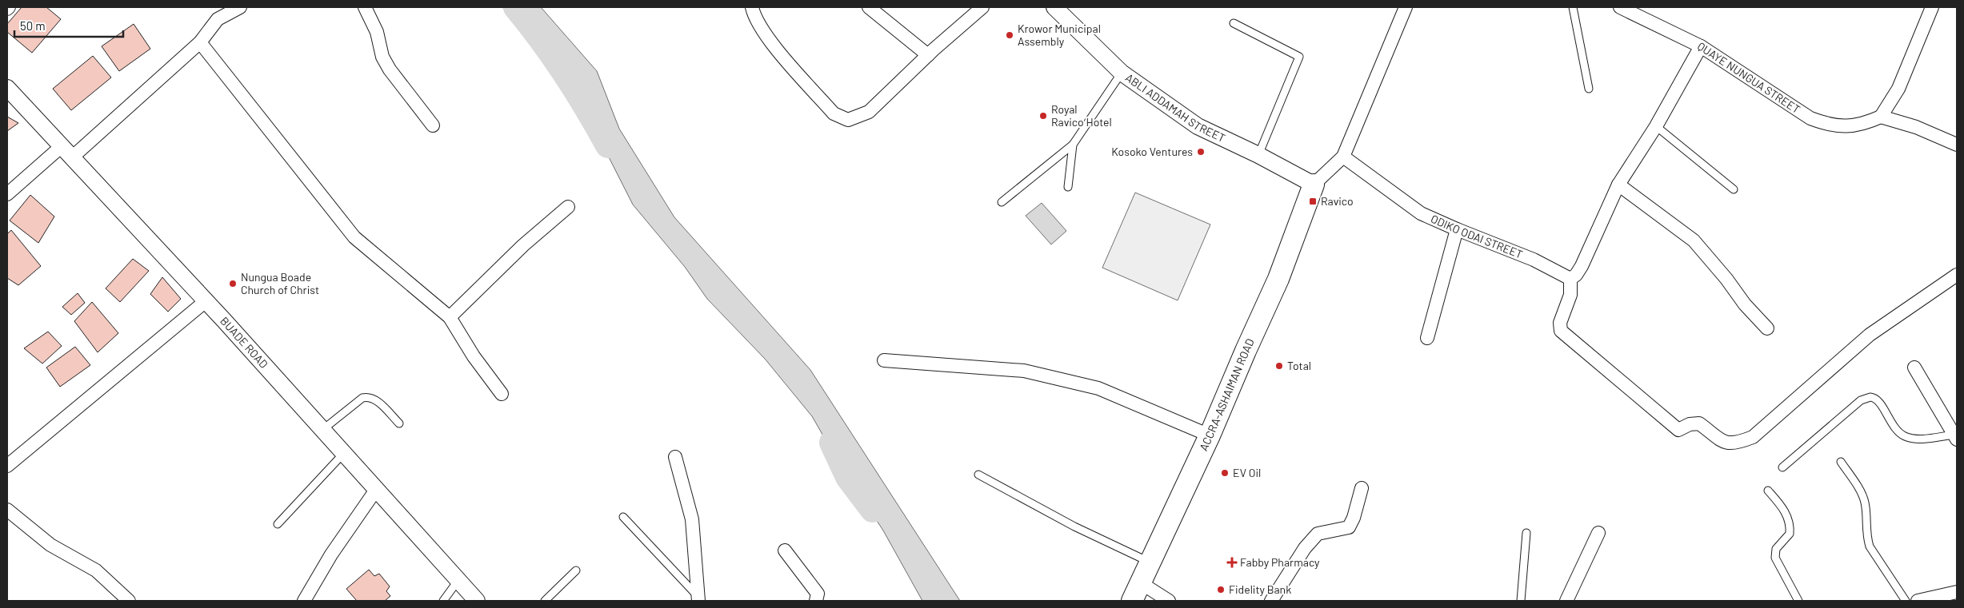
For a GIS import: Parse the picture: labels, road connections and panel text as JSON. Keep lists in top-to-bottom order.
{
  "streets": {
    "main road": ["ACCRA-ASHAIMAN ROAD"],
    "street": [
      "QUAYE NUNGUA STREET",
      "ABLI ADDAMAH STREET",
      "ODIKO ODAI STREET",
      "BUADE ROAD"
    ]
  },
  "crossings": [
    ["ABLI ADDAMAH STREET", "ACCRA-ASHAIMAN ROAD"]
  ],
  "places": {
    "other": [
      "Krowor Municipal Assembly",
      "Royal Ravico Hotel",
      "Kosoko Ventures",
      "Nungua Boade Church of Christ",
      "Total",
      "EV Oil",
      "Fidelity Bank"
    ],
    "transit": ["Ravico"],
    "health": ["Fabby Pharmacy"]
  },
  "scale_bar": "50 m"
}
